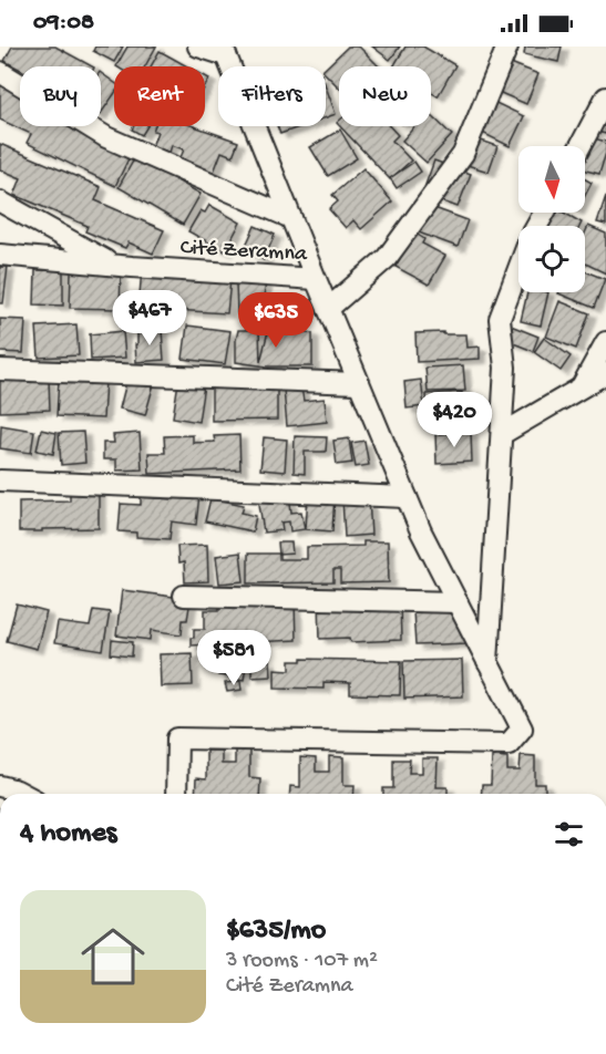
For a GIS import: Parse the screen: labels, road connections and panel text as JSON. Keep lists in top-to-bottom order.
{
  "streets": {
    "street": ["Cité Zeramna"]
  },
  "north": "bottom",
  "page": {
    "status": "09:08",
    "chip": [
      "Buy",
      "Rent",
      "Filters",
      "New"
    ],
    "price": [
      "$467",
      "$635",
      "$420",
      "$581"
    ],
    "heading": "4 homes",
    "list": [
      {
        "name": "$635/mo",
        "note": "3 rooms · 107 m² · Cité Zeramna"
      }
    ]
  }
}
